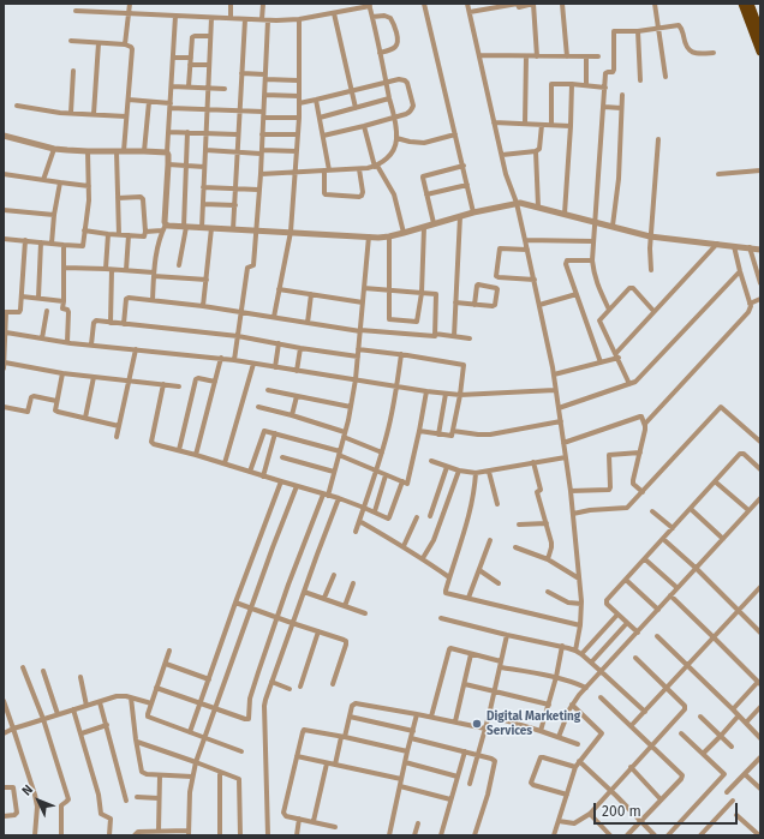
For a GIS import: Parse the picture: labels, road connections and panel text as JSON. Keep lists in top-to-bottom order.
{
  "places": ["Digital Marketing Services"],
  "scale_bar": "200 m",
  "north": "top left"
}
